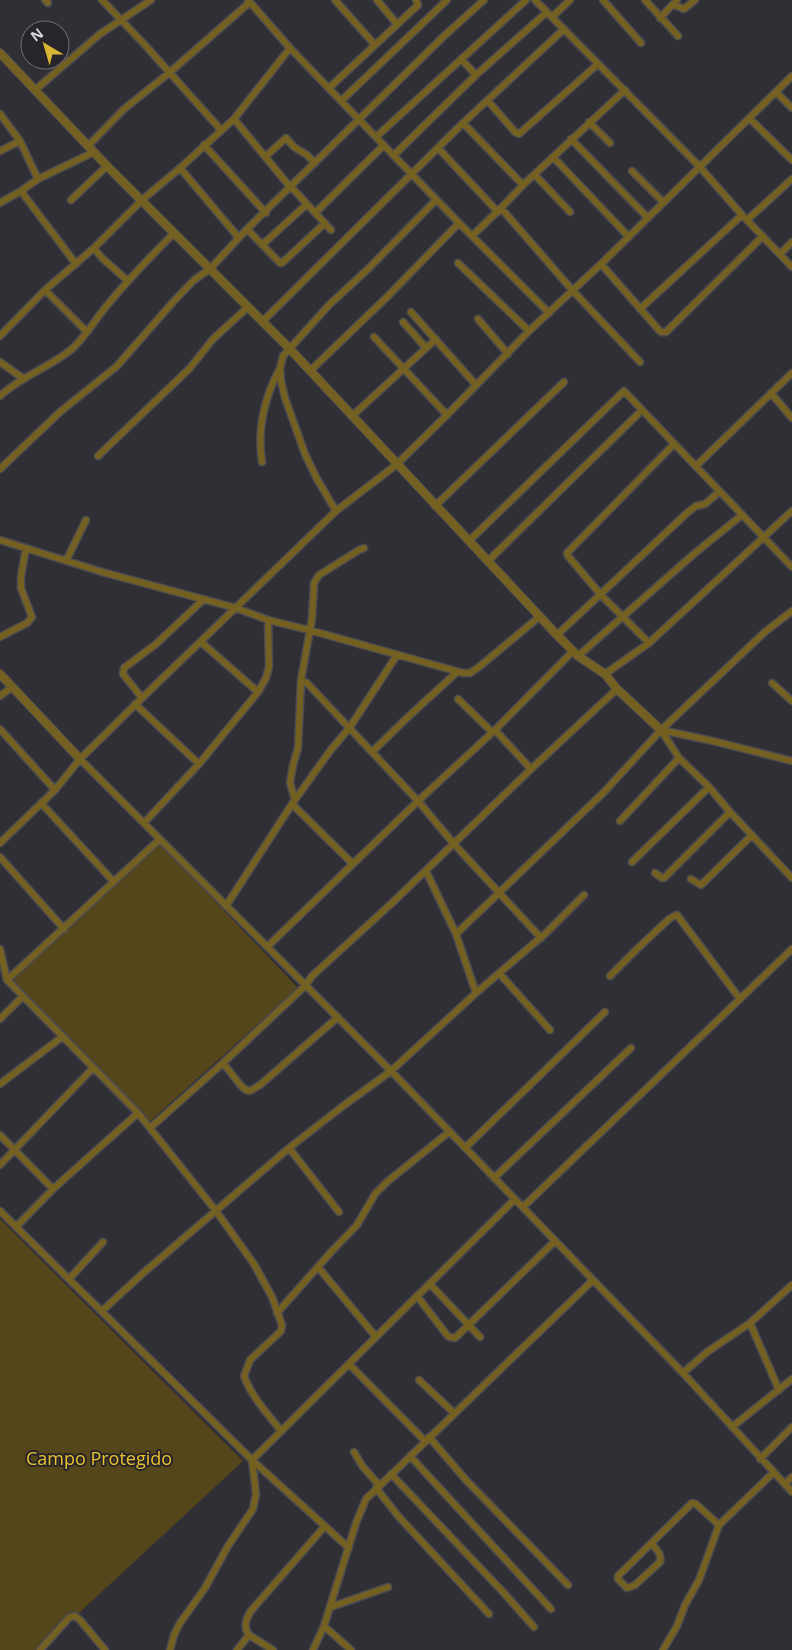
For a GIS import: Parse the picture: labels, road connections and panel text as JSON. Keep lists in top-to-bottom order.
{
  "parks": ["Campo Protegido"],
  "north": "top left"
}
